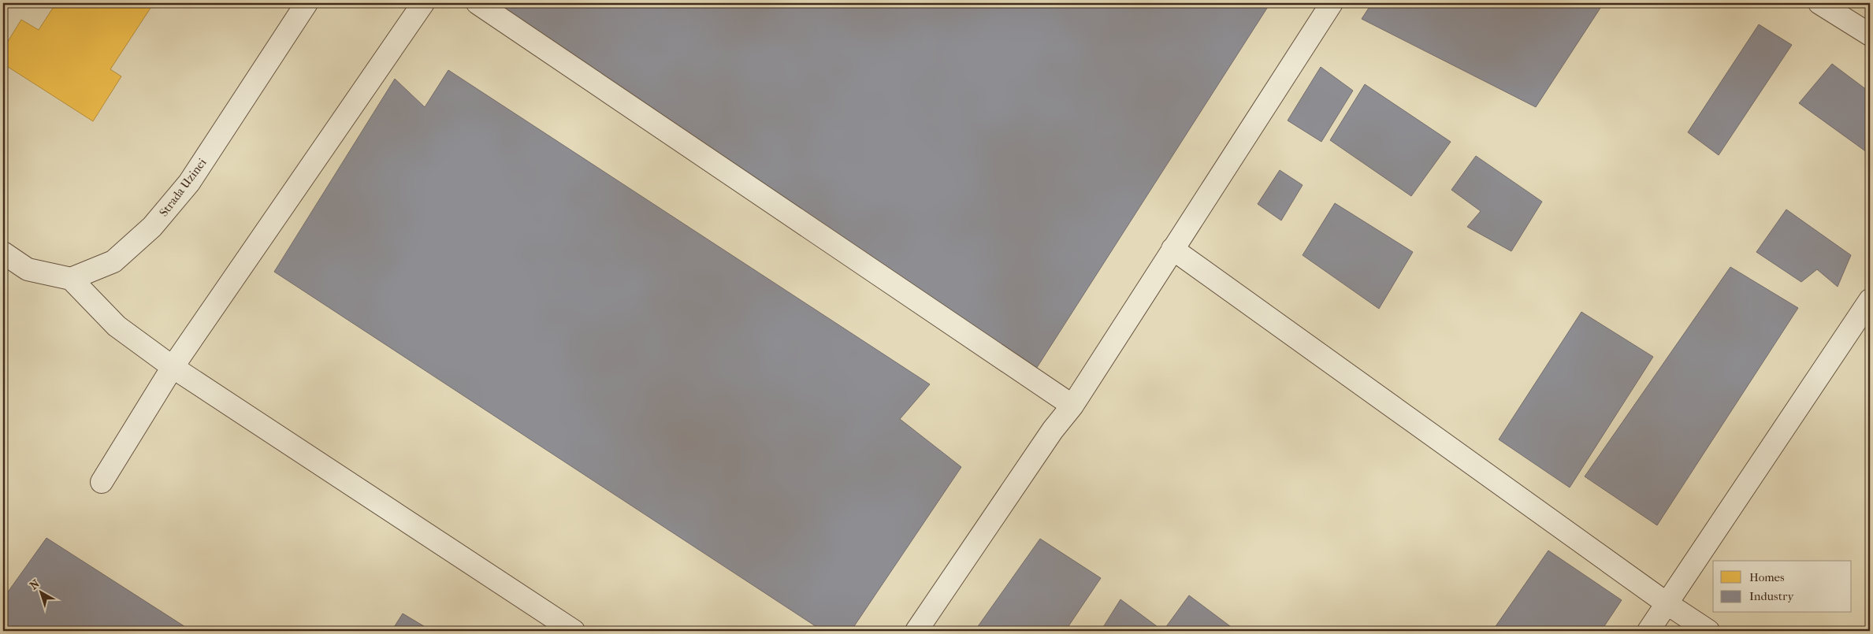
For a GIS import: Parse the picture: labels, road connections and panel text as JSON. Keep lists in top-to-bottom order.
{
  "streets": {
    "street": ["Strada Uzinei"]
  },
  "legend": ["Homes", "Industry"],
  "north": "top left"
}
